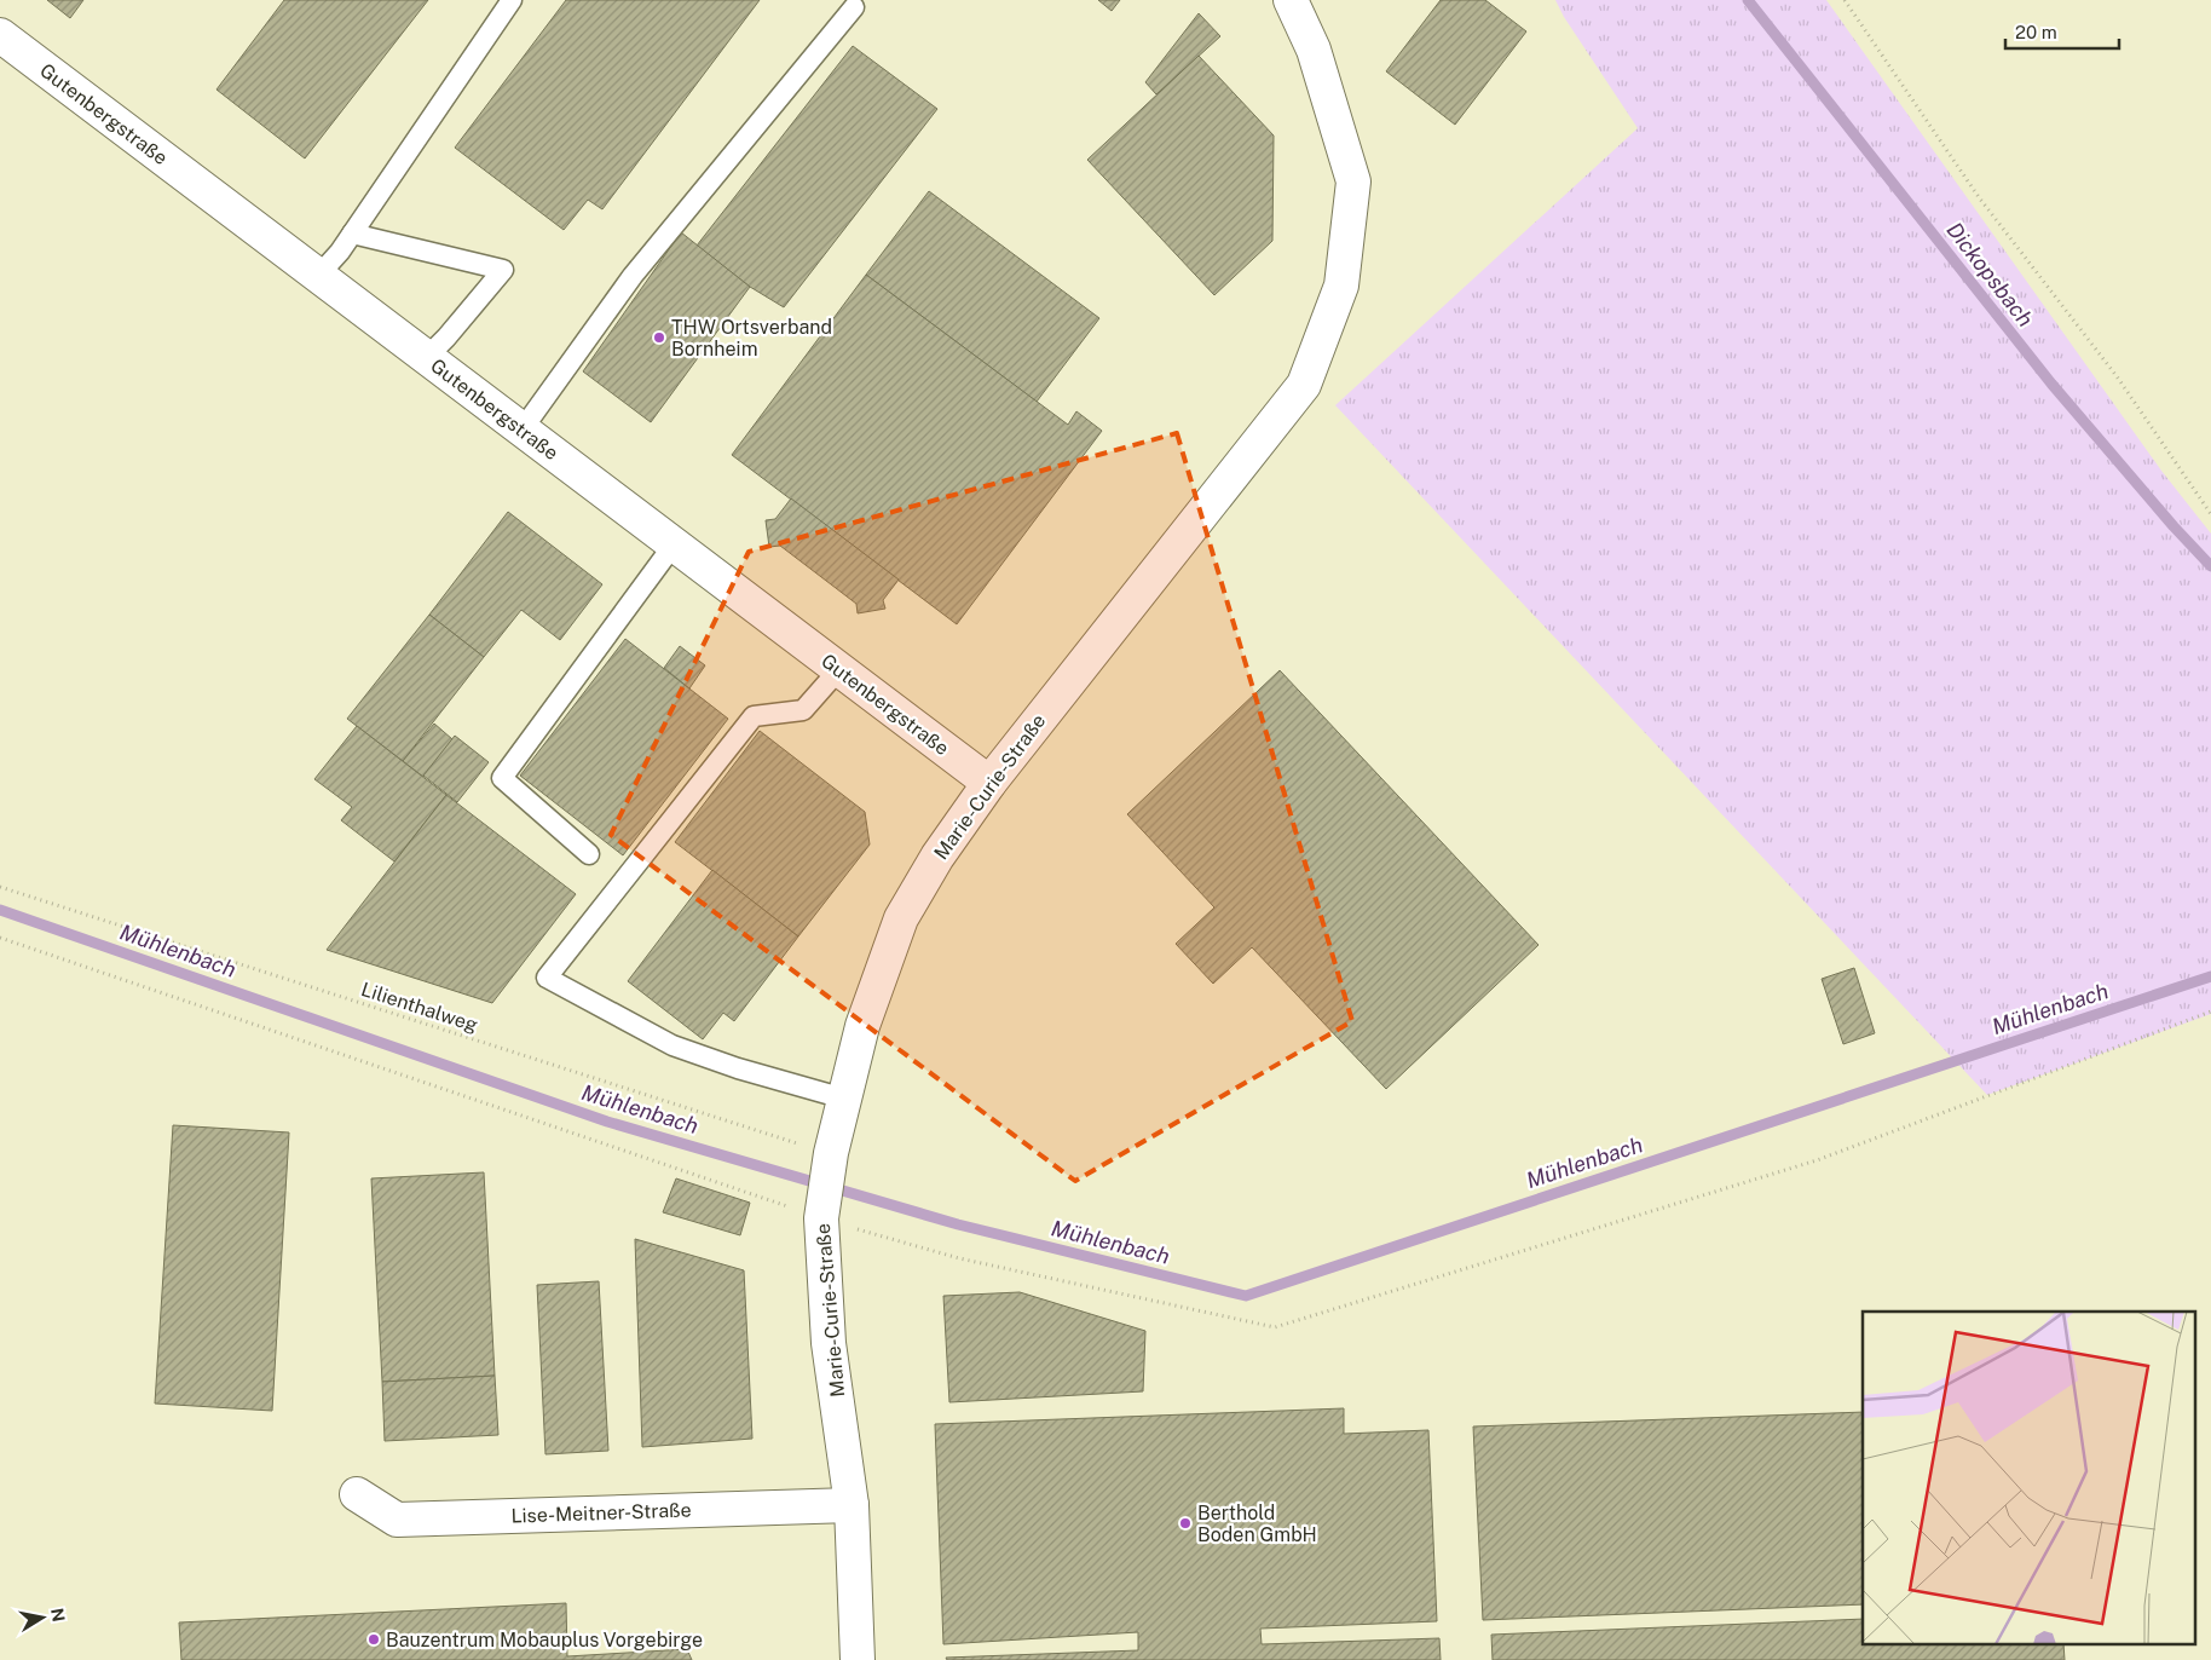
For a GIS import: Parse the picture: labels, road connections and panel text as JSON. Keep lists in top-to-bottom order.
{
  "streets": {
    "street": ["Gutenbergstraße", "Marie-Curie-Straße", "Lise-Meitner-Straße"],
    "path": ["Lilienthalweg"]
  },
  "crossings": [
    ["Gutenbergstraße", "Marie-Curie-Straße"],
    ["Marie-Curie-Straße", "Lilienthalweg"],
    ["Marie-Curie-Straße", "Lise-Meitner-Straße"]
  ],
  "water": ["Dickopsbach", "Mühlenbach"],
  "places": ["THW Ortsverband Bornheim", "Berthold Boden GmbH", "Bauzentrum Mobauplus Vorgebirge"],
  "scale_bar": "20 m",
  "north": "right"
}
